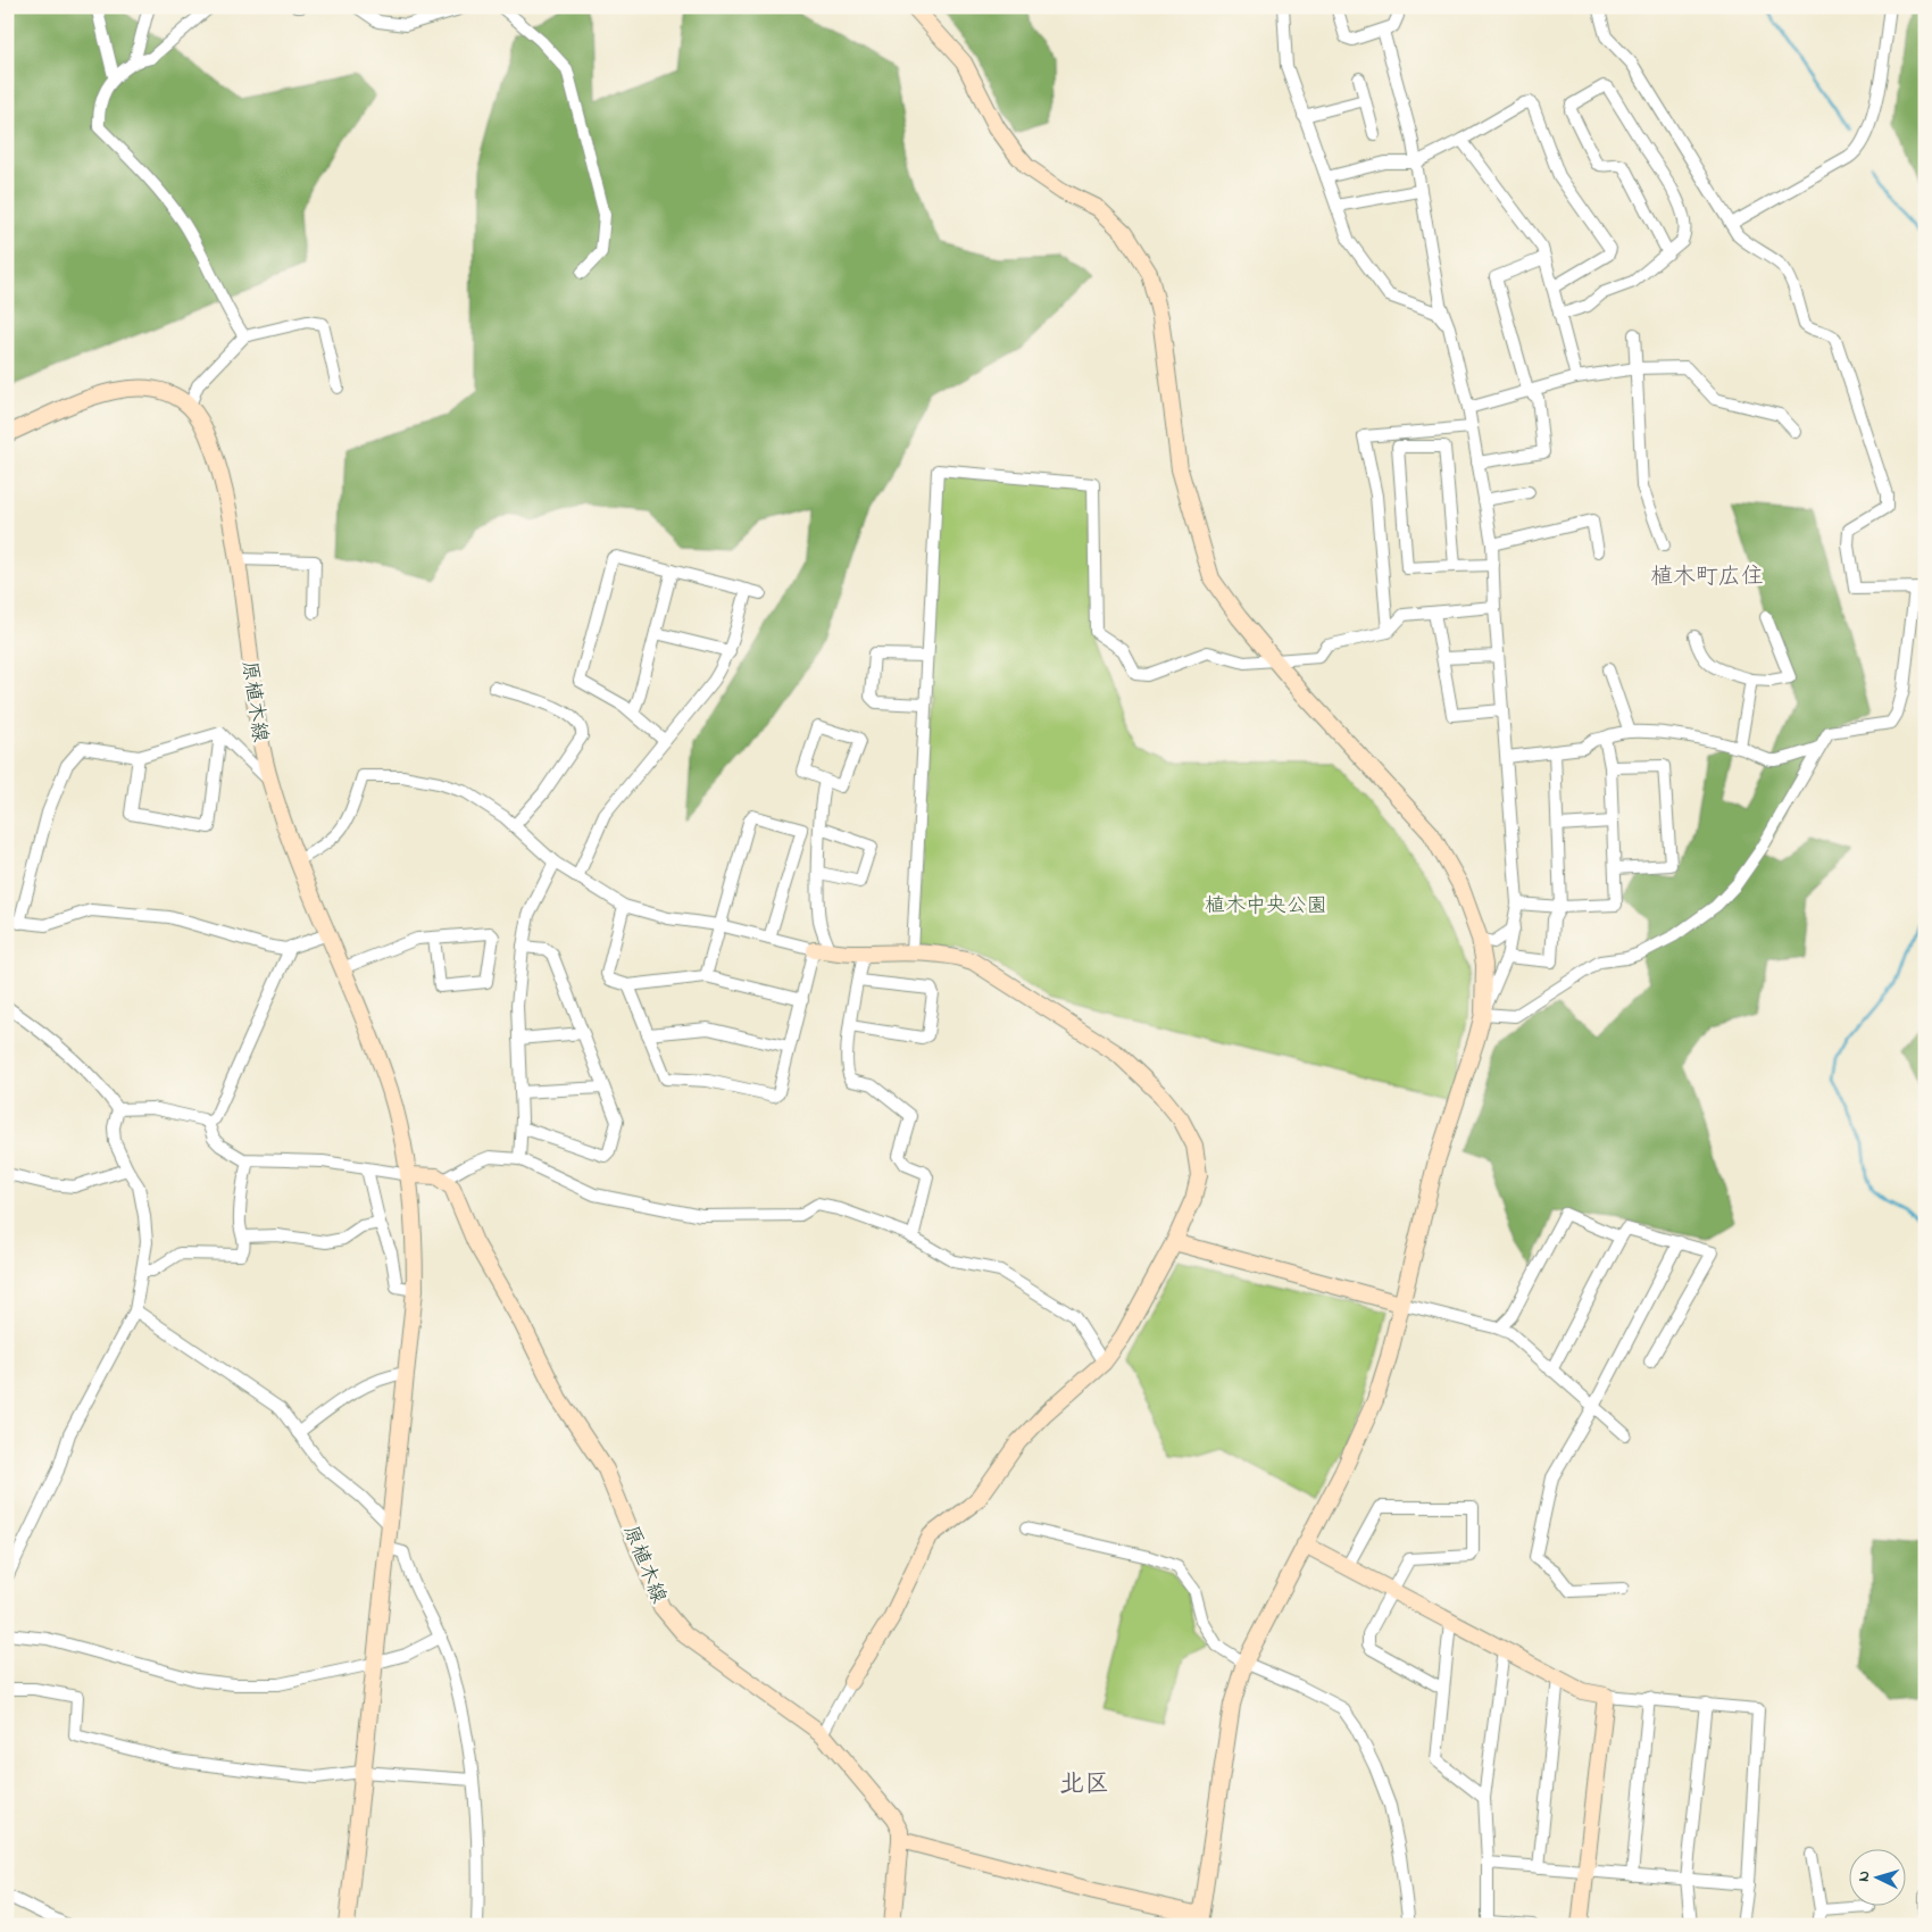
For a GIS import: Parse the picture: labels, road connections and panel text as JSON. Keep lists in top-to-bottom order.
{
  "streets": {
    "street": ["原植木線"]
  },
  "districts": ["植木町広住", "北区"],
  "parks": ["植木中央公園"],
  "north": "left"
}
